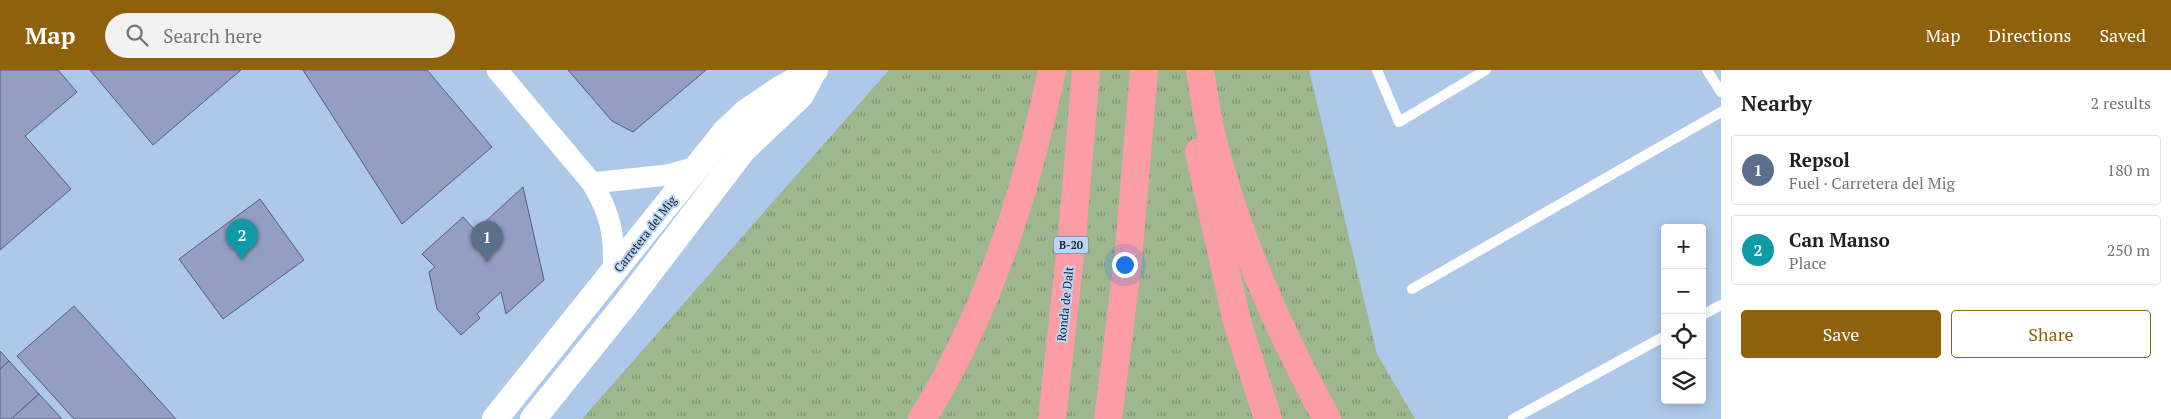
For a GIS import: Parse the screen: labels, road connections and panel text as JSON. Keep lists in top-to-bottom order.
{
  "streets": {
    "highway": ["B-20", "Ronda de Dalt"],
    "street": ["Carretera del Mig"]
  },
  "page": {
    "header": "Map",
    "search": "Search here",
    "nav": ["Map", "Directions", "Saved"],
    "heading": ["Nearby", "2 results"],
    "list": [
      {
        "mark": "1",
        "name": "Repsol",
        "note": "Fuel · Carretera del Mig",
        "value": "180 m"
      },
      {
        "mark": "2",
        "name": "Can Manso",
        "note": "Place",
        "value": "250 m"
      }
    ],
    "pins": ["2", "1"],
    "map_buttons": ["+", "−"],
    "buttons": ["Save", "Share"]
  }
}
